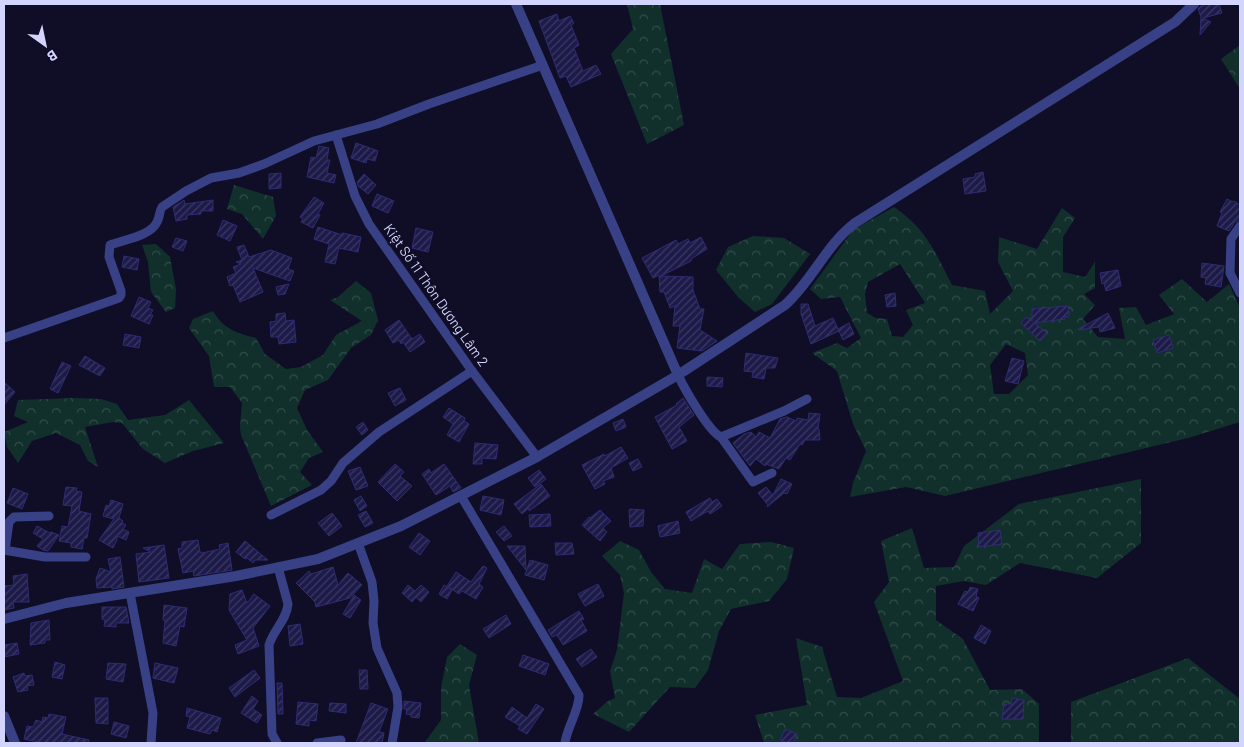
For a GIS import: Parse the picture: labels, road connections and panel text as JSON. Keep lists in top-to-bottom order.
{
  "streets": {
    "street": ["Kiệt Số 11 Thôn Dương Lâm 2"]
  },
  "north": "bottom right"
}
